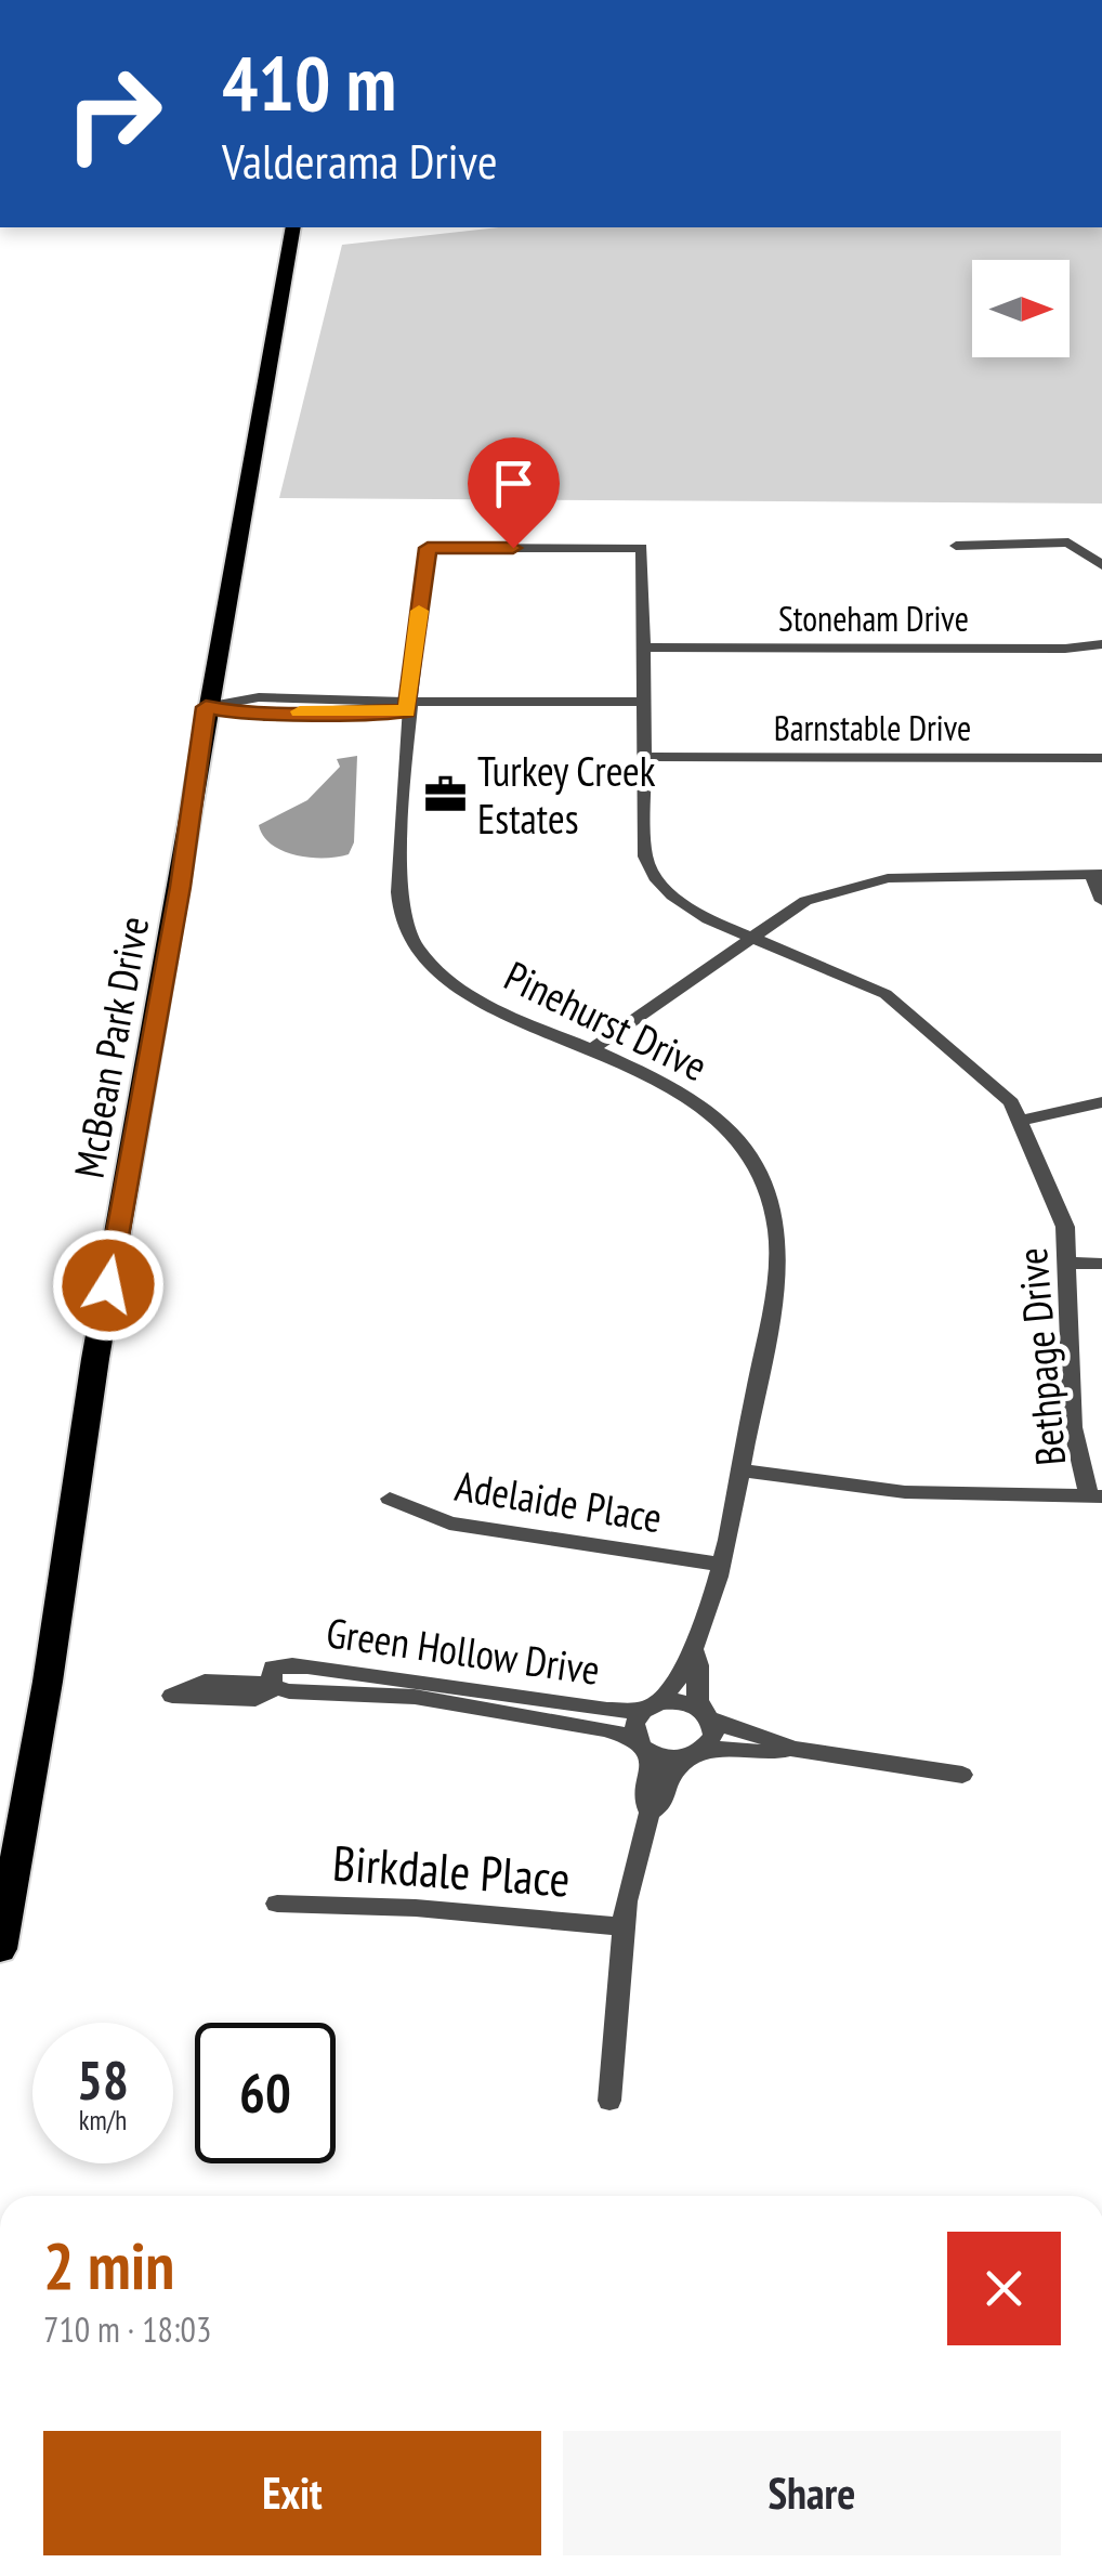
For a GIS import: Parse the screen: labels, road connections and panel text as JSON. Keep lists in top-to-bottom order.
{
  "streets": {
    "main road": ["McBean Park Drive"],
    "street": [
      "Stoneham Drive",
      "Barnstable Drive",
      "Pinehurst Drive",
      "Bethpage Drive",
      "Adelaide Place",
      "Green Hollow Drive",
      "Birkdale Place"
    ]
  },
  "crossings": [
    ["Stoneham Drive", "Pinehurst Drive"],
    ["Stoneham Drive", "Bethpage Drive"],
    ["Barnstable Drive", "Bethpage Drive"],
    ["Pinehurst Drive", "Bethpage Drive"],
    ["Pinehurst Drive", "Adelaide Place"],
    ["Pinehurst Drive", "Green Hollow Drive"]
  ],
  "places": {
    "office": ["Turkey Creek Estates"]
  },
  "north": "right",
  "page": {
    "turn": ["410 m", "Valderama Drive"],
    "speed": "58 km/h",
    "limit": "60",
    "heading": ["2 min", "710 m · 18:03"],
    "buttons": ["Exit", "Share"]
  }
}
